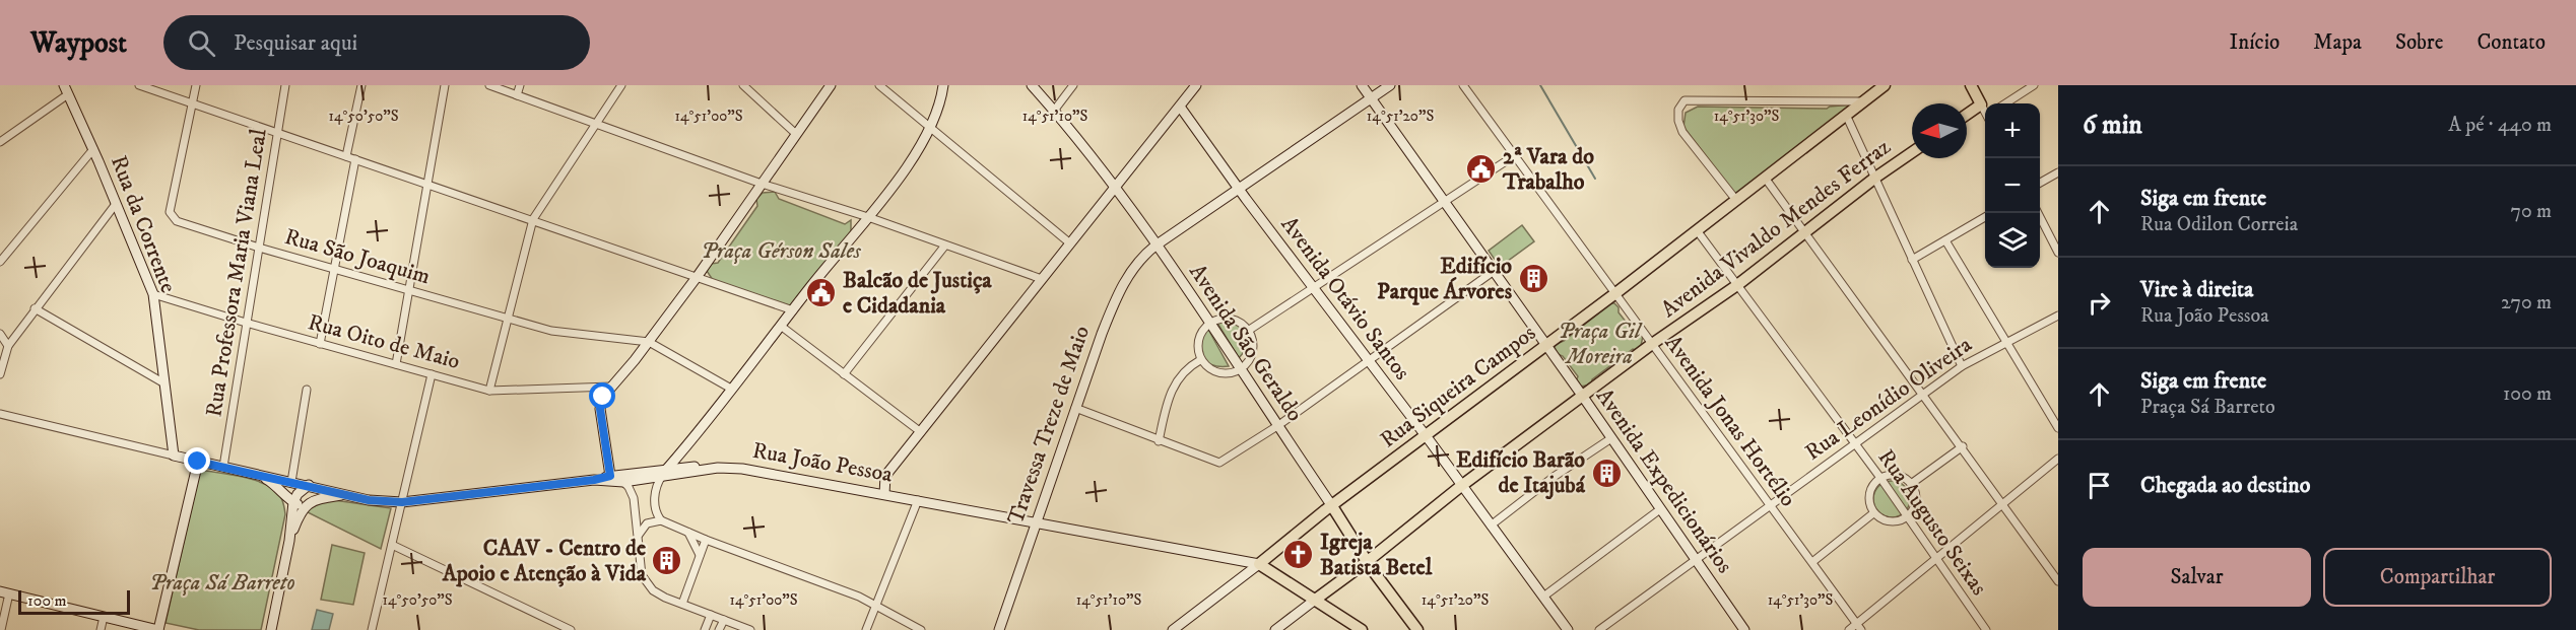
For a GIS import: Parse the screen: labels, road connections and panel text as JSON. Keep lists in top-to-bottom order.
{
  "streets": {
    "main road": [
      "Avenida Vivaldo Mendes Ferraz",
      "Avenida São Geraldo",
      "Rua Siqueira Campos",
      "Rua João Pessoa"
    ],
    "street": [
      "Rua da Corrente",
      "Rua São Joaquim",
      "Rua Professora Maria Viana Leal",
      "Avenida Otávio Santos",
      "Rua Oito de Maio",
      "Rua Leonídio Oliveira",
      "Avenida Jonas Hortélio",
      "Travessa Treze de Maio",
      "Avenida Expedicionários",
      "Rua Augusto Seixas"
    ]
  },
  "crossings": [
    ["Rua da Corrente", "Rua Oito de Maio"],
    ["Avenida Vivaldo Mendes Ferraz", "Avenida Otávio Santos"],
    ["Avenida Vivaldo Mendes Ferraz", "Avenida São Geraldo"],
    ["Avenida Vivaldo Mendes Ferraz", "Avenida Jonas Hortélio"],
    ["Avenida Vivaldo Mendes Ferraz", "Rua João Pessoa"],
    ["Avenida Vivaldo Mendes Ferraz", "Avenida Expedicionários"],
    ["Avenida Vivaldo Mendes Ferraz", "Rua Augusto Seixas"],
    ["Rua São Joaquim", "Rua Professora Maria Viana Leal"],
    ["Rua Professora Maria Viana Leal", "Rua Oito de Maio"],
    ["Avenida Otávio Santos", "Rua Siqueira Campos"],
    ["Avenida Otávio Santos", "Travessa Treze de Maio"],
    ["Avenida São Geraldo", "Rua Siqueira Campos"],
    ["Avenida São Geraldo", "Travessa Treze de Maio"],
    ["Rua Siqueira Campos", "Avenida Jonas Hortélio"],
    ["Rua Siqueira Campos", "Rua João Pessoa"],
    ["Rua Siqueira Campos", "Avenida Expedicionários"],
    ["Rua Siqueira Campos", "Rua Augusto Seixas"],
    ["Rua Leonídio Oliveira", "Avenida Jonas Hortélio"],
    ["Rua Leonídio Oliveira", "Avenida Expedicionários"],
    ["Rua Leonídio Oliveira", "Rua Augusto Seixas"],
    ["Travessa Treze de Maio", "Rua João Pessoa"],
    ["Travessa Treze de Maio", "Avenida Expedicionários"]
  ],
  "parks": ["Praça Gérson Sales", "Praça Gil Moreira", "Praça Sá Barreto"],
  "places": {
    "public building": ["2ª Vara do Trabalho", "Balcão de Justiça e Cidadania"],
    "building": ["Edifício Parque Árvores", "Edifício Barão de Itajubá", "CAAV - Centro de Apoio e Atenção à Vida"],
    "church": ["Igreja Batista Betel"]
  },
  "scale_bar": "100 m",
  "north": "left",
  "page": {
    "header": "Waypost",
    "search": "Pesquisar aqui",
    "nav": [
      "Início",
      "Mapa",
      "Sobre",
      "Contato"
    ],
    "heading": ["6 min", "A pé · 440 m"],
    "map_buttons": ["+", "−"],
    "list": [
      ["Siga em frente", "Rua Odilon Correia", "70 m"],
      ["Vire à direita", "Rua João Pessoa", "270 m"],
      ["Siga em frente", "Praça Sá Barreto", "100 m"],
      "Chegada ao destino"
    ],
    "buttons": ["Salvar", "Compartilhar"],
    "scale": "100 m"
  },
  "coordinates": [
    "14°50'50\"S",
    "14°51'00\"S",
    "14°51'10\"S",
    "14°51'20\"S",
    "14°51'30\"S"
  ]
}
